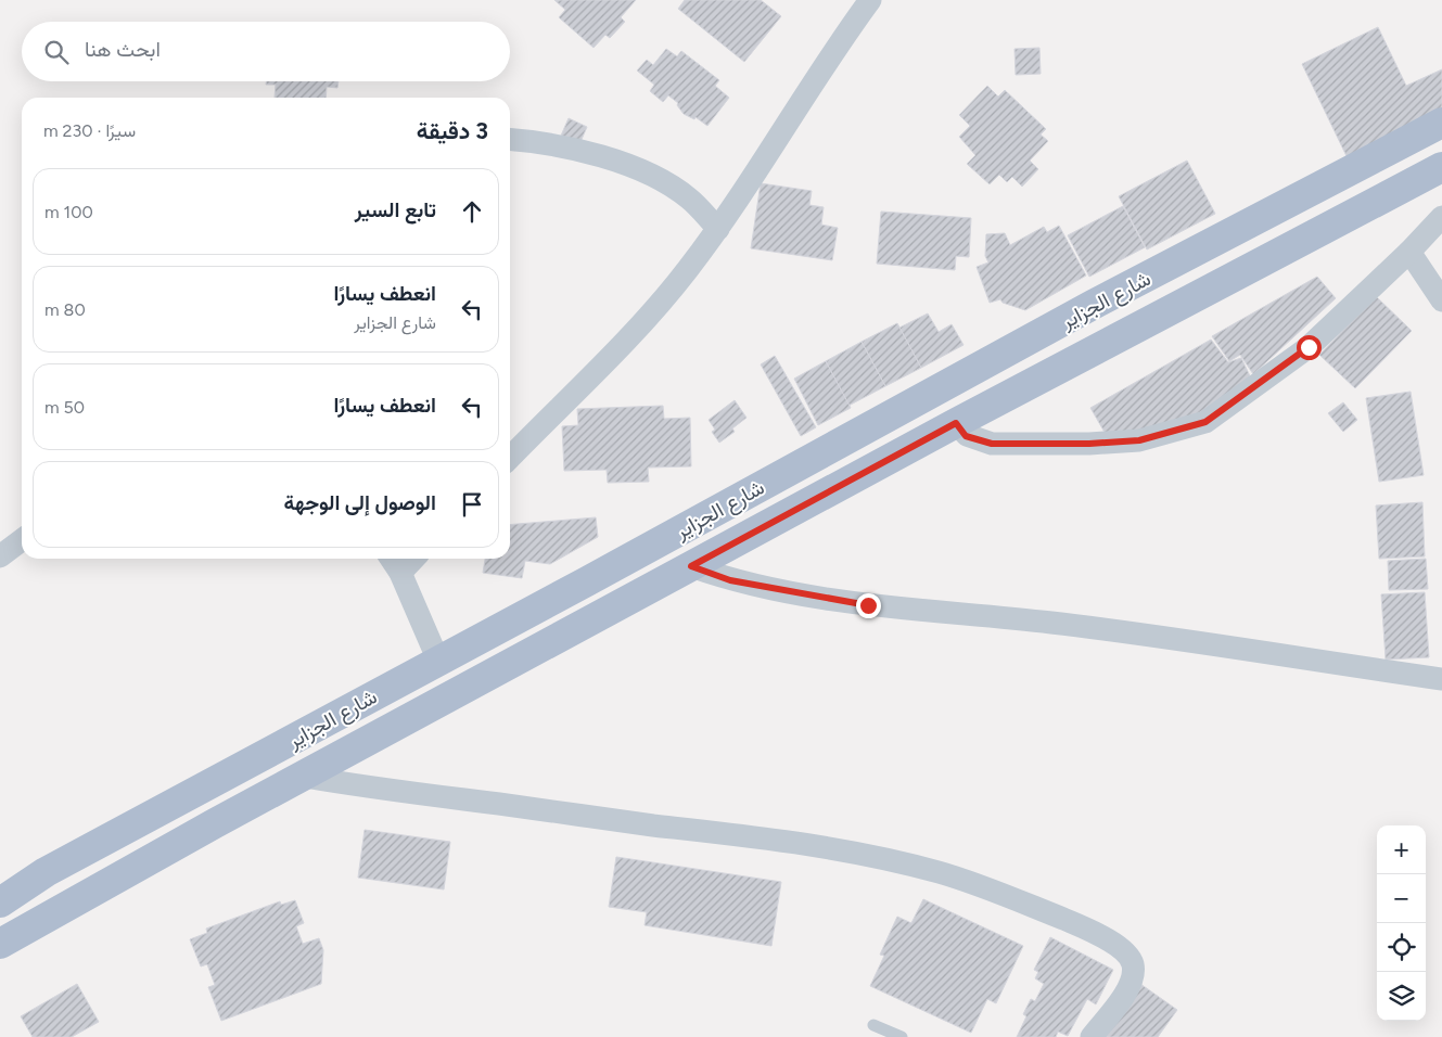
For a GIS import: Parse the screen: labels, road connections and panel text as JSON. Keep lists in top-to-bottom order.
{
  "streets": {
    "main road": ["شارع الجزاير"]
  },
  "page": {
    "search": "ابحث هنا",
    "heading": ["3 دقيقة", "سيرًا · 230 m"],
    "list": [
      ["تابع السير", "100 m"],
      ["انعطف يسارًا", "شارع الجزاير", "80 m"],
      ["انعطف يسارًا", "50 m"],
      "الوصول إلى الوجهة"
    ],
    "map_buttons": ["+", "−"]
  }
}
